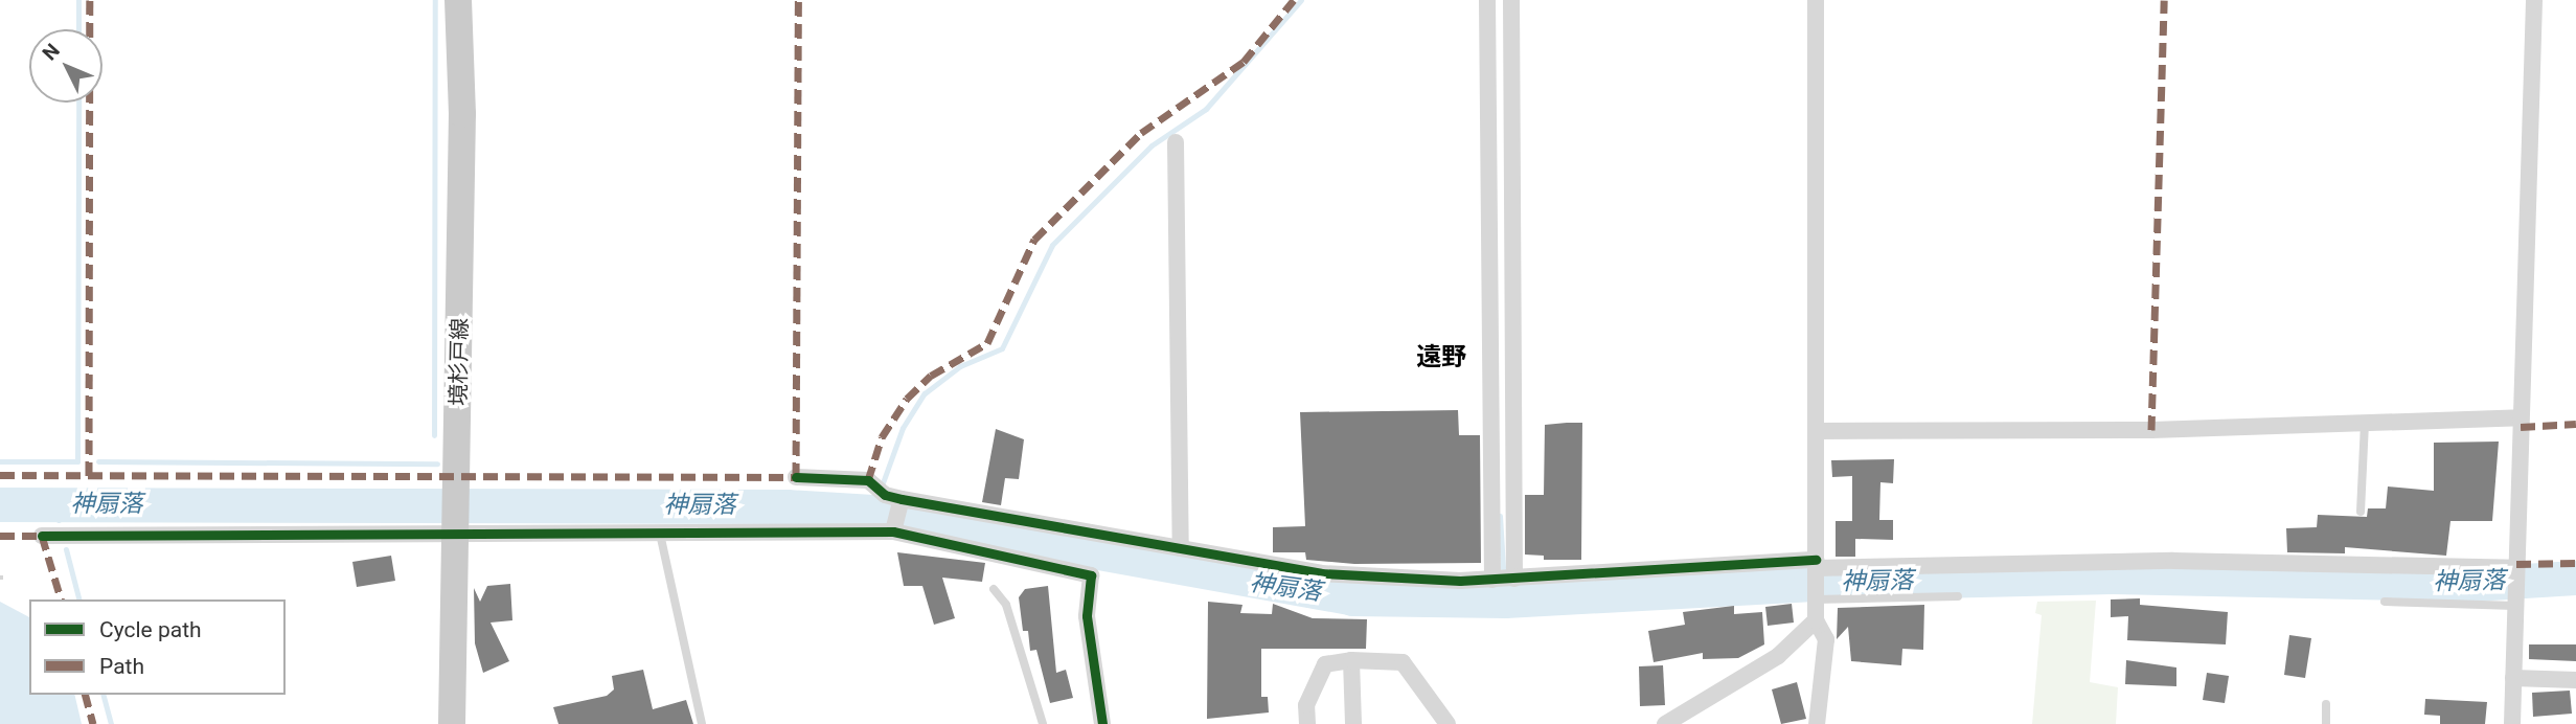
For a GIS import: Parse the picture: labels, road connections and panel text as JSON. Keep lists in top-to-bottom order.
{
  "streets": {
    "main road": ["境杉戸線"]
  },
  "districts": ["遠野"],
  "water": ["神扇落"],
  "legend": ["Cycle path", "Path"],
  "north": "top left"
}
